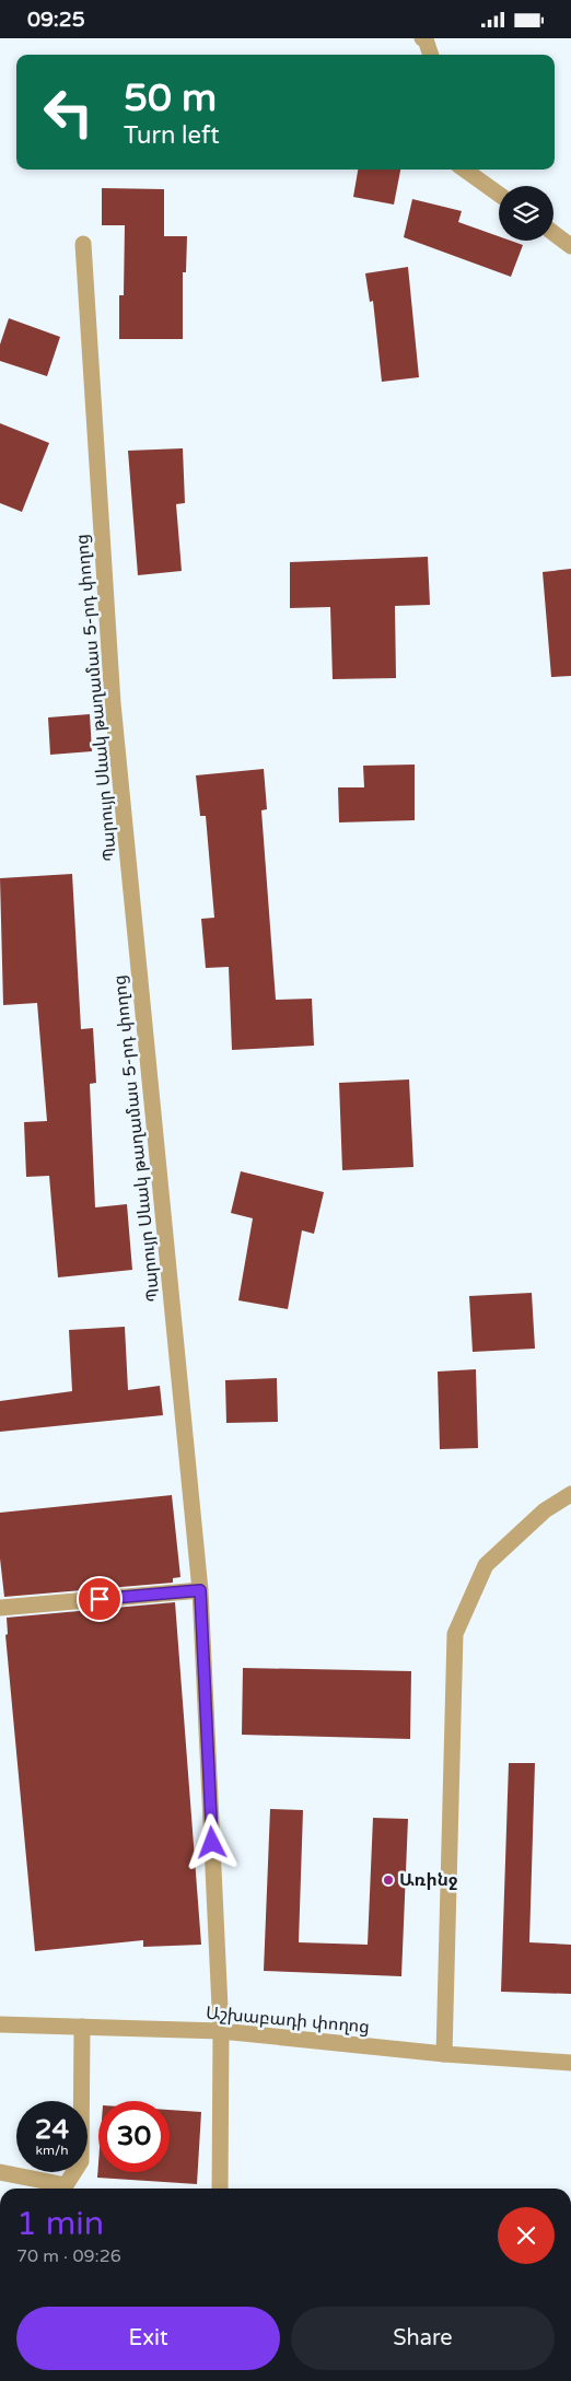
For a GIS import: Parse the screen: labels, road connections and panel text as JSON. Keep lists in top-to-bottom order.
{
  "streets": {
    "street": ["Պարույր Սևակ թաղամաս 5-րդ փողոց", "Աշխաբադի փողոց"]
  },
  "crossings": [
    ["Պարույր Սևակ թաղամաս 5-րդ փողոց", "Աշխաբադի փողոց"]
  ],
  "places": ["Առինջ"],
  "page": {
    "status": "09:25",
    "turn": ["50 m", "Turn left"],
    "speed": "24 km/h",
    "limit": "30",
    "heading": ["1 min", "70 m · 09:26"],
    "buttons": ["Exit", "Share"]
  }
}
